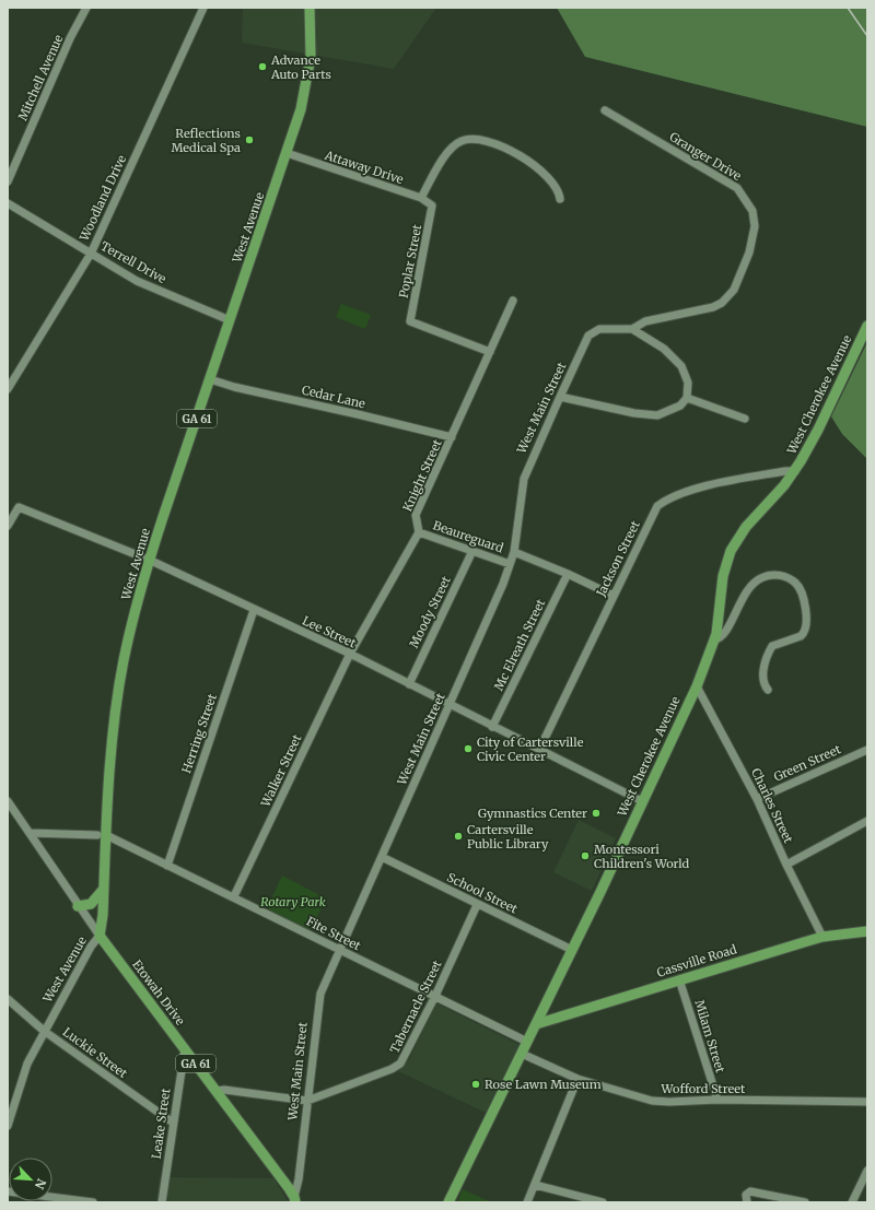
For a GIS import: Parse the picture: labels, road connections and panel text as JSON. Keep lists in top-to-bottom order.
{
  "streets": {
    "main road": [
      "West Avenue",
      "West Cherokee Avenue",
      "GA 61",
      "Cassville Road",
      "Etowah Drive"
    ],
    "street": [
      "Mitchell Avenue",
      "Granger Drive",
      "Attaway Drive",
      "Woodland Drive",
      "Poplar Street",
      "Terrell Drive",
      "Cedar Lane",
      "West Main Street",
      "Knight Street",
      "Beaureguard",
      "Jackson Street",
      "Moody Street",
      "Lee Street",
      "Mc Elreath Street",
      "Herring Street",
      "Green Street",
      "Walker Street",
      "Charles Street",
      "School Street",
      "Fite Street",
      "Tabernacle Street",
      "Milam Street",
      "Luckie Street",
      "Wofford Street",
      "Leake Street"
    ]
  },
  "crossings": [
    ["Granger Drive", "West Main Street"],
    ["Attaway Drive", "West Avenue"],
    ["Attaway Drive", "Poplar Street"],
    ["Woodland Drive", "Terrell Drive"],
    ["West Avenue", "Terrell Drive"],
    ["West Avenue", "Cedar Lane"],
    ["West Avenue", "Lee Street"],
    ["West Avenue", "Fite Street"],
    ["West Avenue", "Etowah Drive"],
    ["West Avenue", "Luckie Street"],
    ["Poplar Street", "Knight Street"],
    ["West Cherokee Avenue", "Jackson Street"],
    ["West Cherokee Avenue", "Lee Street"],
    ["West Cherokee Avenue", "Charles Street"],
    ["West Cherokee Avenue", "School Street"],
    ["West Cherokee Avenue", "Fite Street"],
    ["West Cherokee Avenue", "Cassville Road"],
    ["West Cherokee Avenue", "Wofford Street"],
    ["Cedar Lane", "Knight Street"],
    ["West Main Street", "Beaureguard"],
    ["West Main Street", "Lee Street"],
    ["West Main Street", "School Street"],
    ["West Main Street", "Fite Street"],
    ["West Main Street", "Etowah Drive"],
    ["West Main Street", "Tabernacle Street"],
    ["Knight Street", "Beaureguard"],
    ["Beaureguard", "Moody Street"],
    ["Jackson Street", "Lee Street"],
    ["Moody Street", "Lee Street"],
    ["Lee Street", "Mc Elreath Street"],
    ["Lee Street", "Herring Street"],
    ["Lee Street", "Walker Street"],
    ["Herring Street", "Fite Street"],
    ["Green Street", "Charles Street"],
    ["Walker Street", "Fite Street"],
    ["Charles Street", "Cassville Road"],
    ["School Street", "Tabernacle Street"],
    ["Fite Street", "Etowah Drive"],
    ["Fite Street", "Tabernacle Street"],
    ["Cassville Road", "Milam Street"],
    ["Etowah Drive", "Tabernacle Street"],
    ["Etowah Drive", "Leake Street"],
    ["Milam Street", "Wofford Street"],
    ["Luckie Street", "Leake Street"]
  ],
  "parks": ["Rotary Park"],
  "places": [
    "Advance Auto Parts",
    "Reflections Medical Spa",
    "City of Cartersville Civic Center",
    "Gymnastics Center",
    "Cartersville Public Library",
    "Montessori Children's World",
    "Rose Lawn Museum"
  ],
  "north": "bottom right"
}
